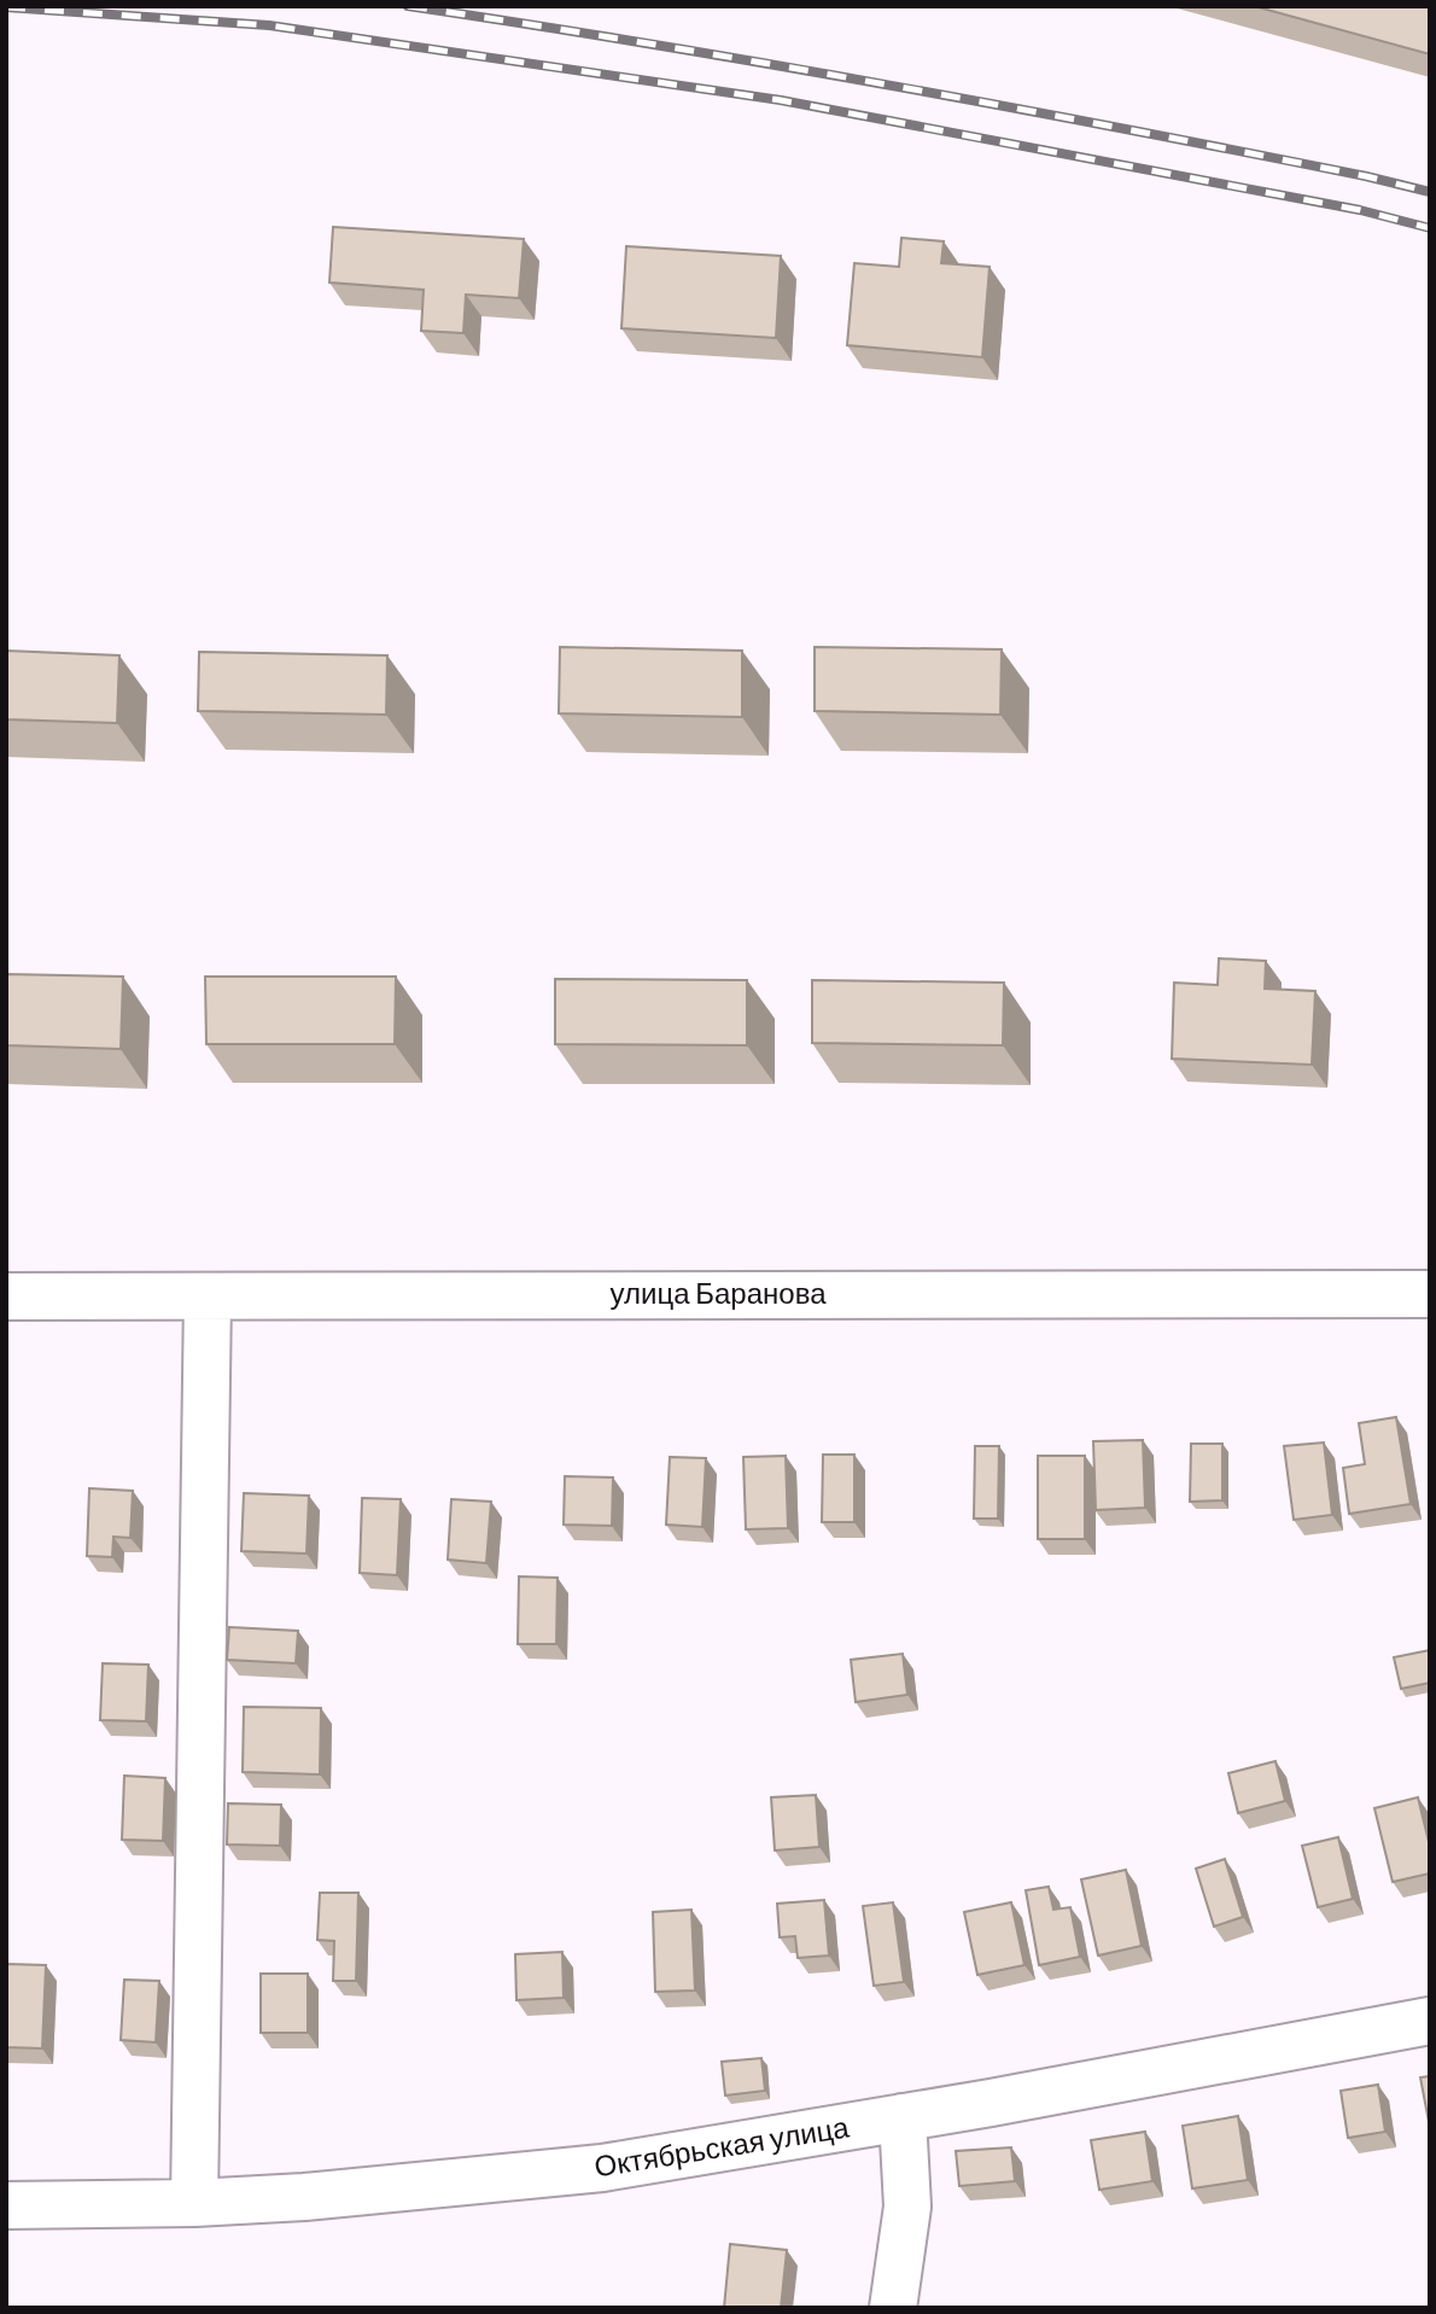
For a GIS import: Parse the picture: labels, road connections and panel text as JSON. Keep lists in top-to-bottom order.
{
  "streets": {
    "street": ["улица Баранова", "Октябрьская улица"]
  }
}
